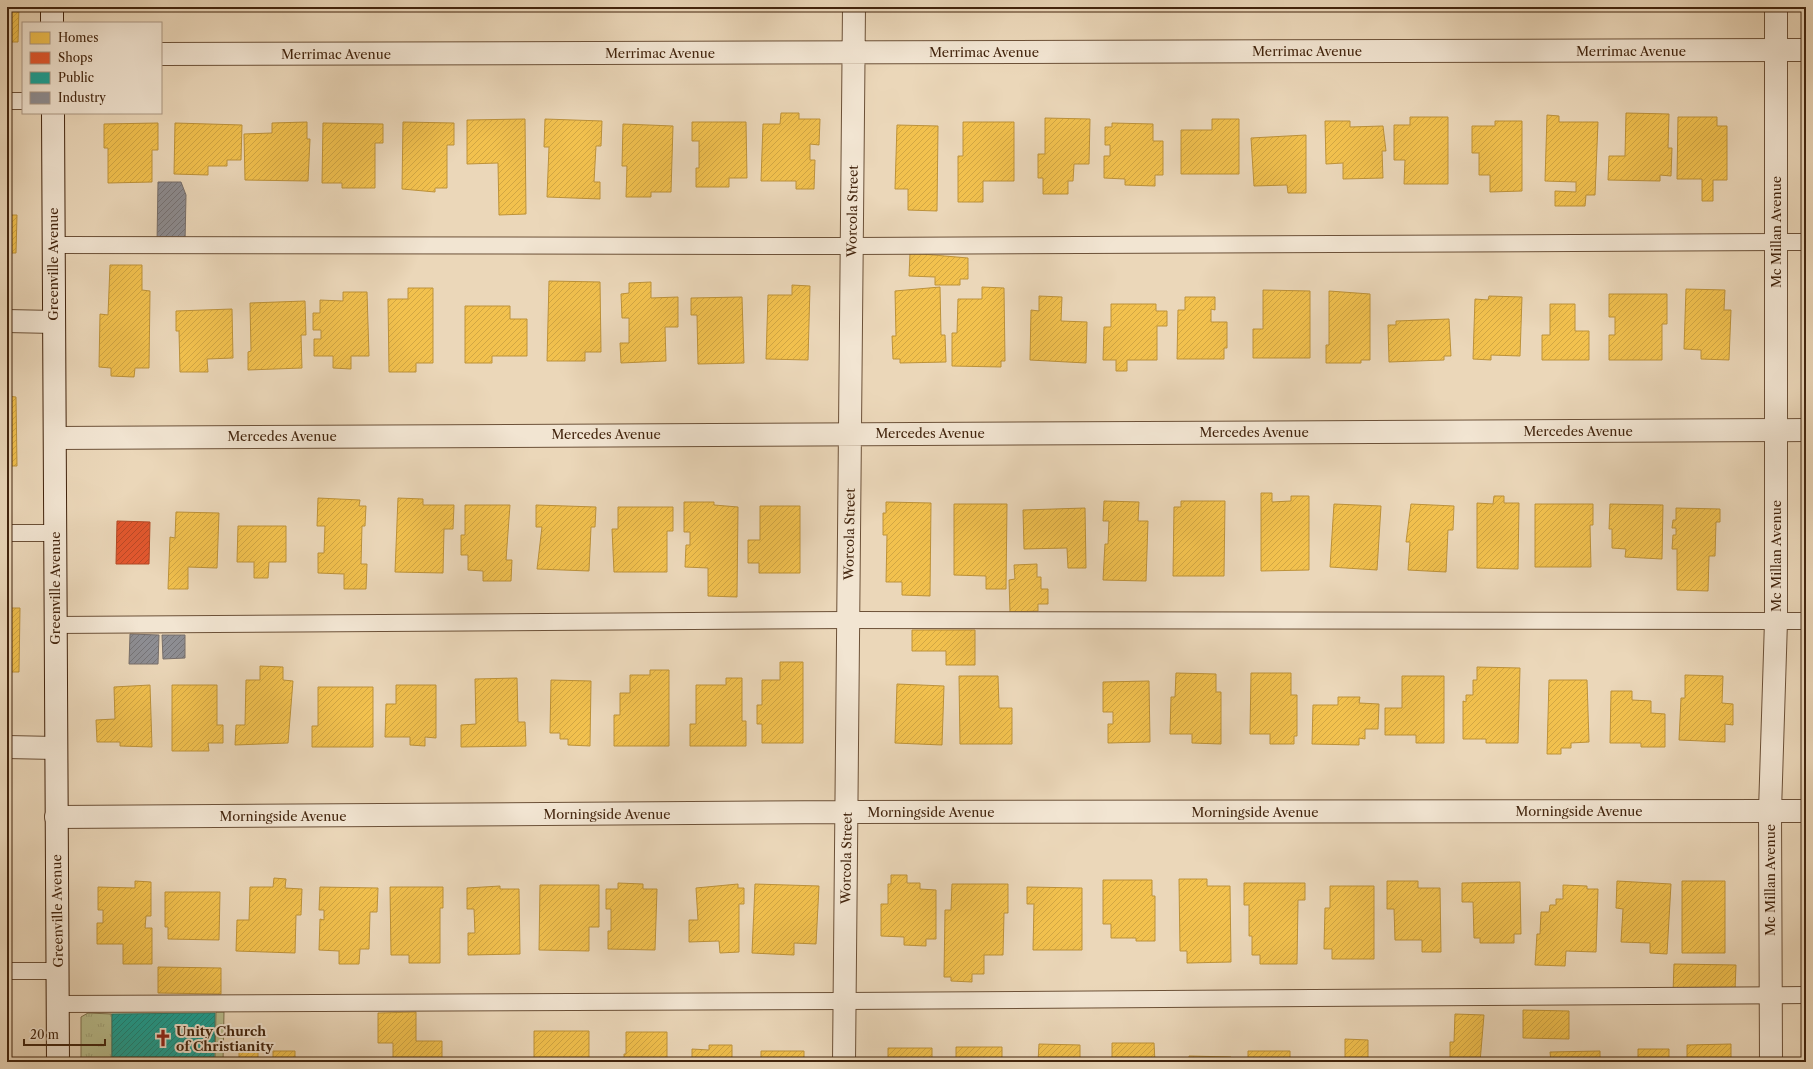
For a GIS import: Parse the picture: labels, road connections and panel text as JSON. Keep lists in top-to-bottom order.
{
  "streets": {
    "street": [
      "Merrimac Avenue",
      "Worcola Street",
      "Mc Millan Avenue",
      "Greenville Avenue",
      "Mercedes Avenue",
      "Morningside Avenue"
    ]
  },
  "crossings": [
    ["Merrimac Avenue", "Worcola Street"],
    ["Merrimac Avenue", "Mc Millan Avenue"],
    ["Worcola Street", "Mercedes Avenue"],
    ["Worcola Street", "Morningside Avenue"],
    ["Mc Millan Avenue", "Mercedes Avenue"],
    ["Mc Millan Avenue", "Morningside Avenue"],
    ["Greenville Avenue", "Mercedes Avenue"],
    ["Greenville Avenue", "Morningside Avenue"]
  ],
  "places": {
    "church": ["Unity Church of Christianity"]
  },
  "legend": [
    "Homes",
    "Shops",
    "Public",
    "Industry"
  ],
  "scale_bar": "20 m"
}
